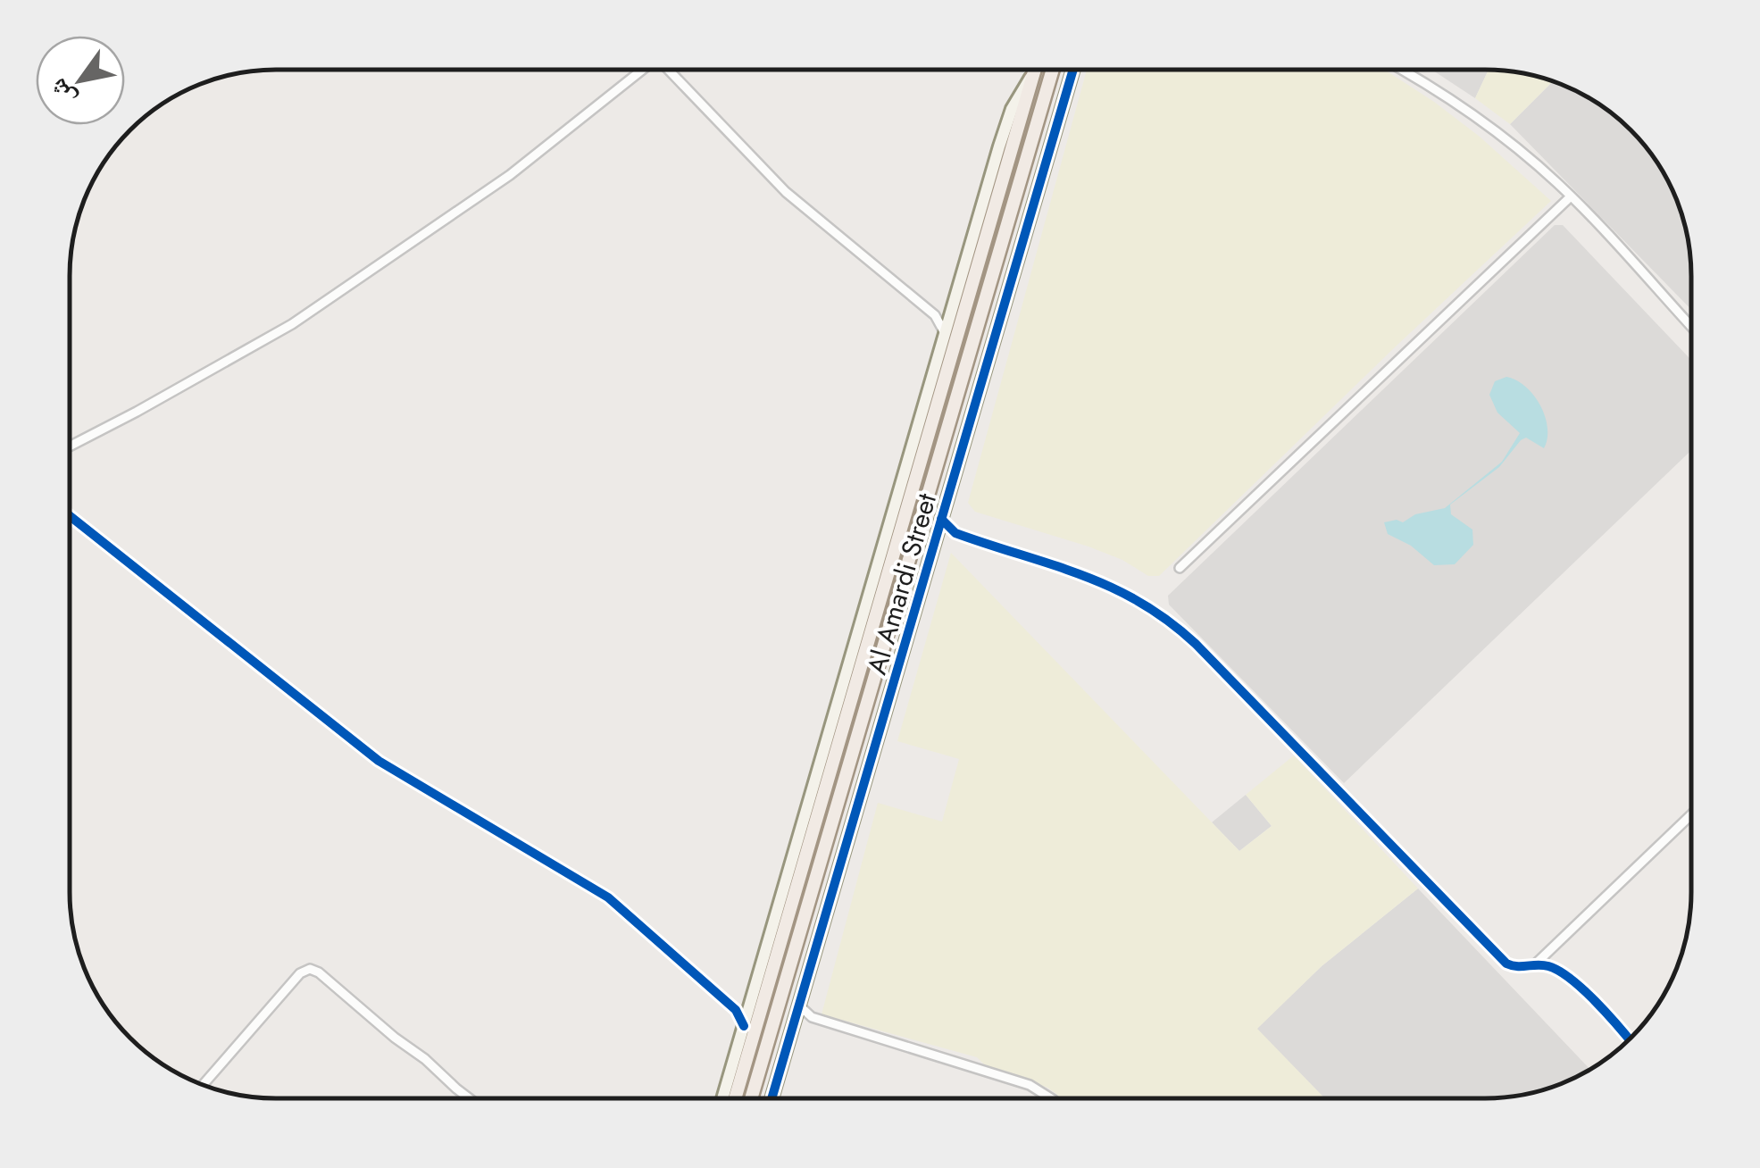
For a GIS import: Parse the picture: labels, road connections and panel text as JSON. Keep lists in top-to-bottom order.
{
  "streets": {
    "main road": ["Al Amardi Street"]
  },
  "north": "bottom left"
}
